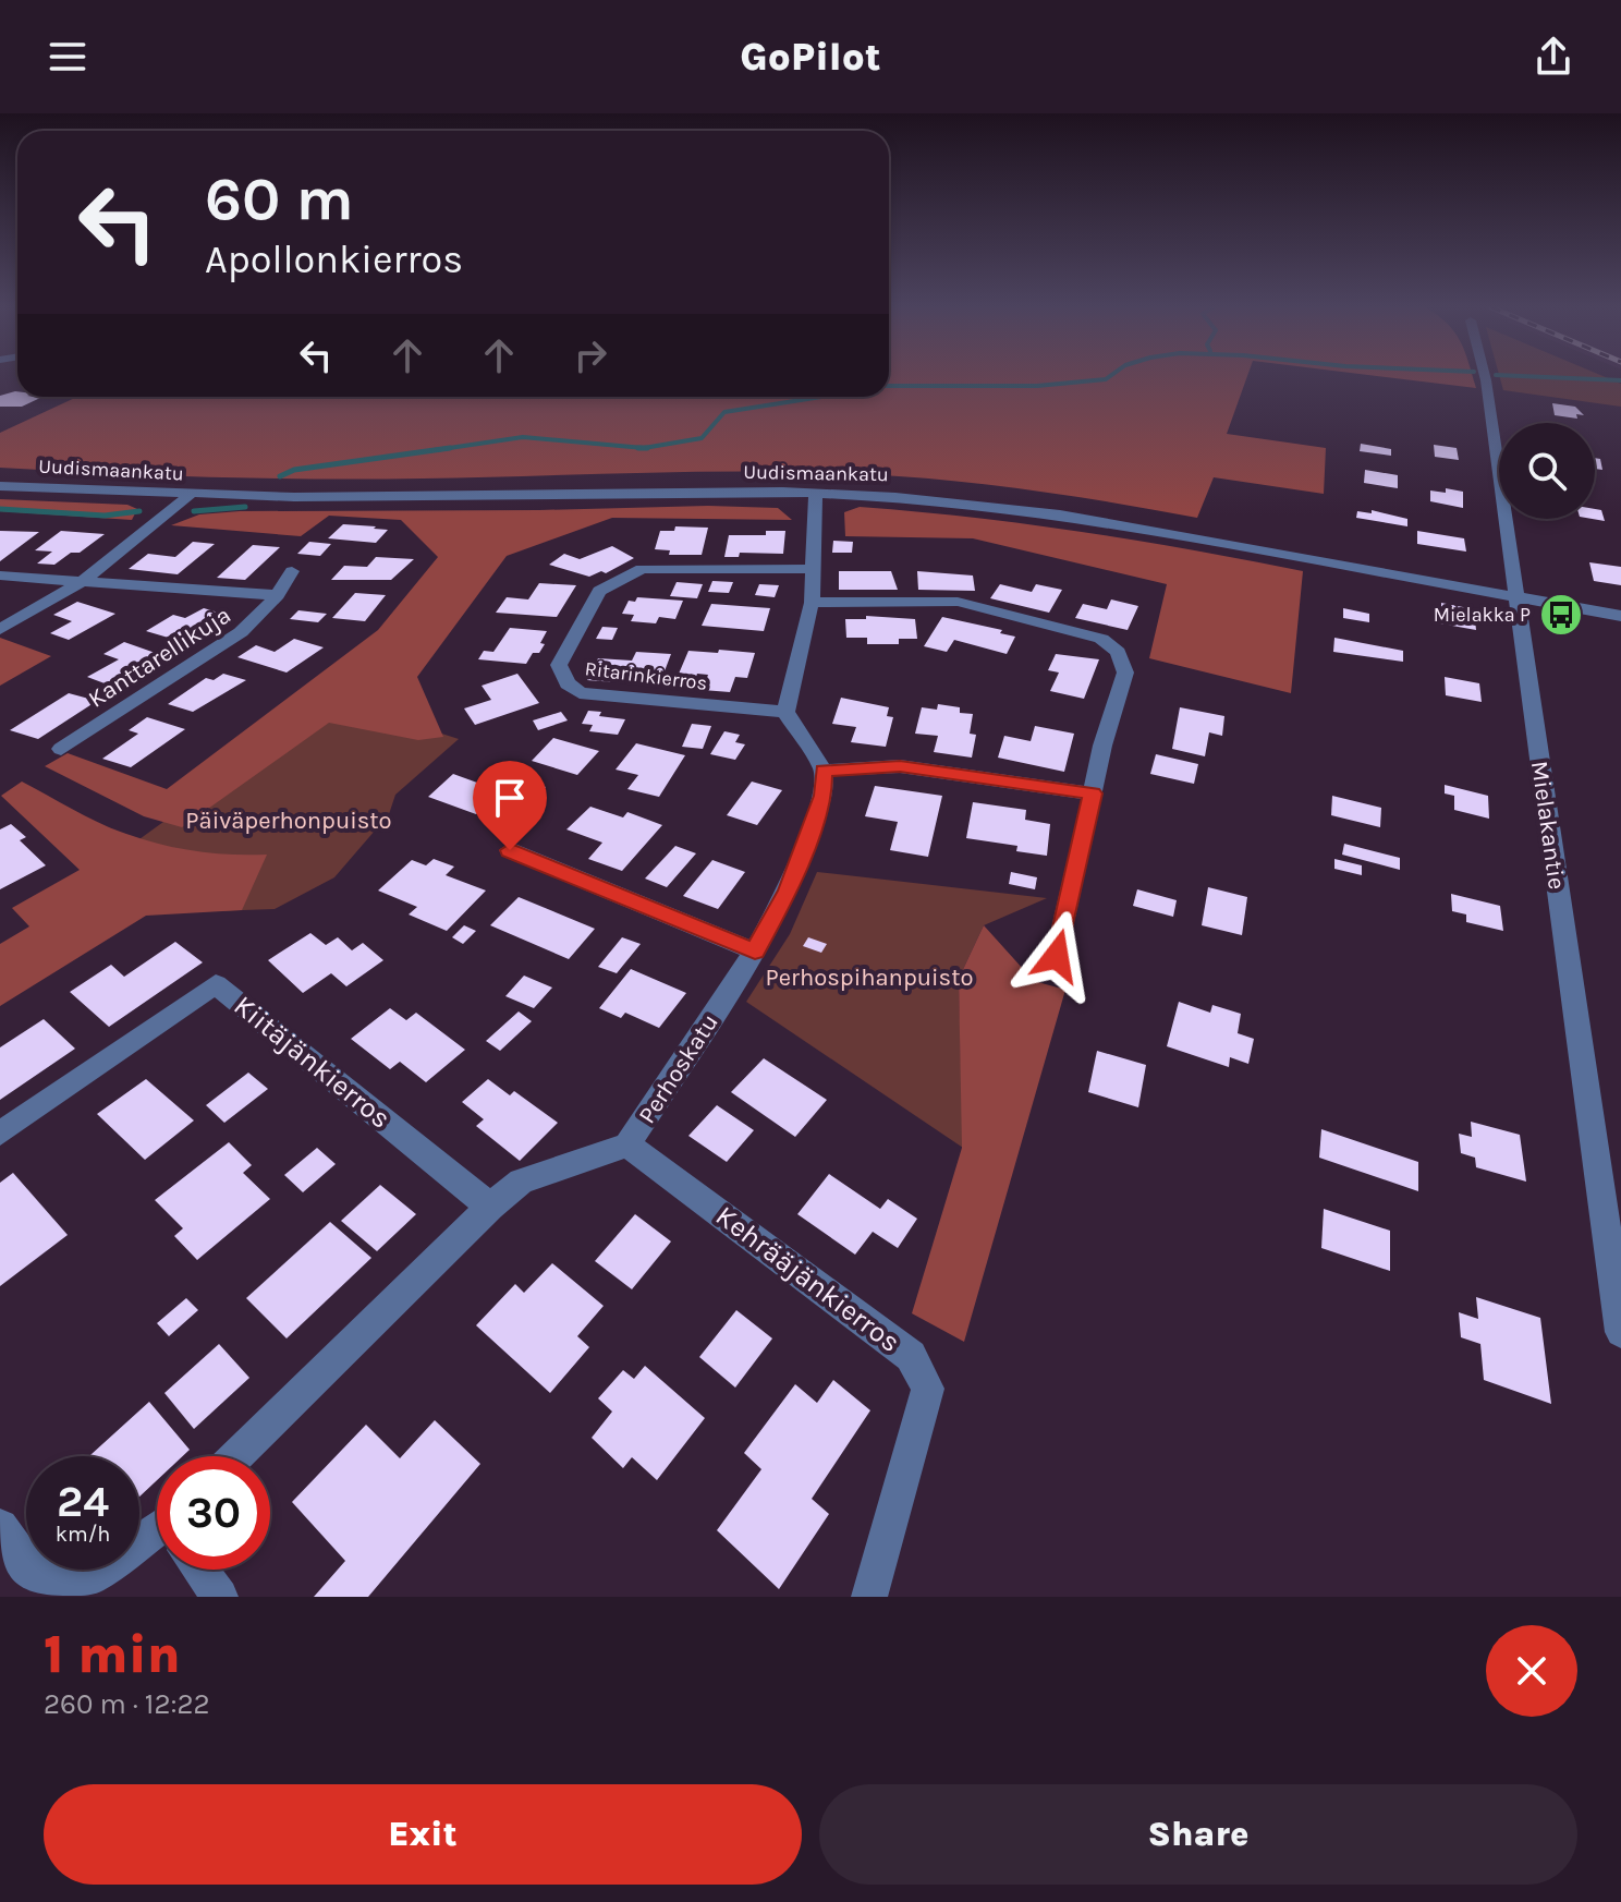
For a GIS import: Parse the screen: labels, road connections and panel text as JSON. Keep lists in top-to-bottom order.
{
  "streets": {
    "street": [
      "Uudismaankatu",
      "Kanttarellikuja",
      "Ritarinkierros",
      "Mielakantie",
      "Kiitäjänkierros",
      "Perhoskatu",
      "Kehrääjänkierros"
    ]
  },
  "crossings": [
    ["Uudismaankatu", "Mielakantie"],
    ["Kiitäjänkierros", "Perhoskatu"],
    ["Perhoskatu", "Kehrääjänkierros"]
  ],
  "parks": ["Päiväperhonpuisto", "Perhospihanpuisto"],
  "places": {
    "bus stop": ["Mielakka P"]
  },
  "page": {
    "header": "GoPilot",
    "turn": ["60 m", "Apollonkierros"],
    "speed": "24 km/h",
    "limit": "30",
    "heading": ["1 min", "260 m · 12:22"],
    "buttons": ["Exit", "Share"]
  }
}
